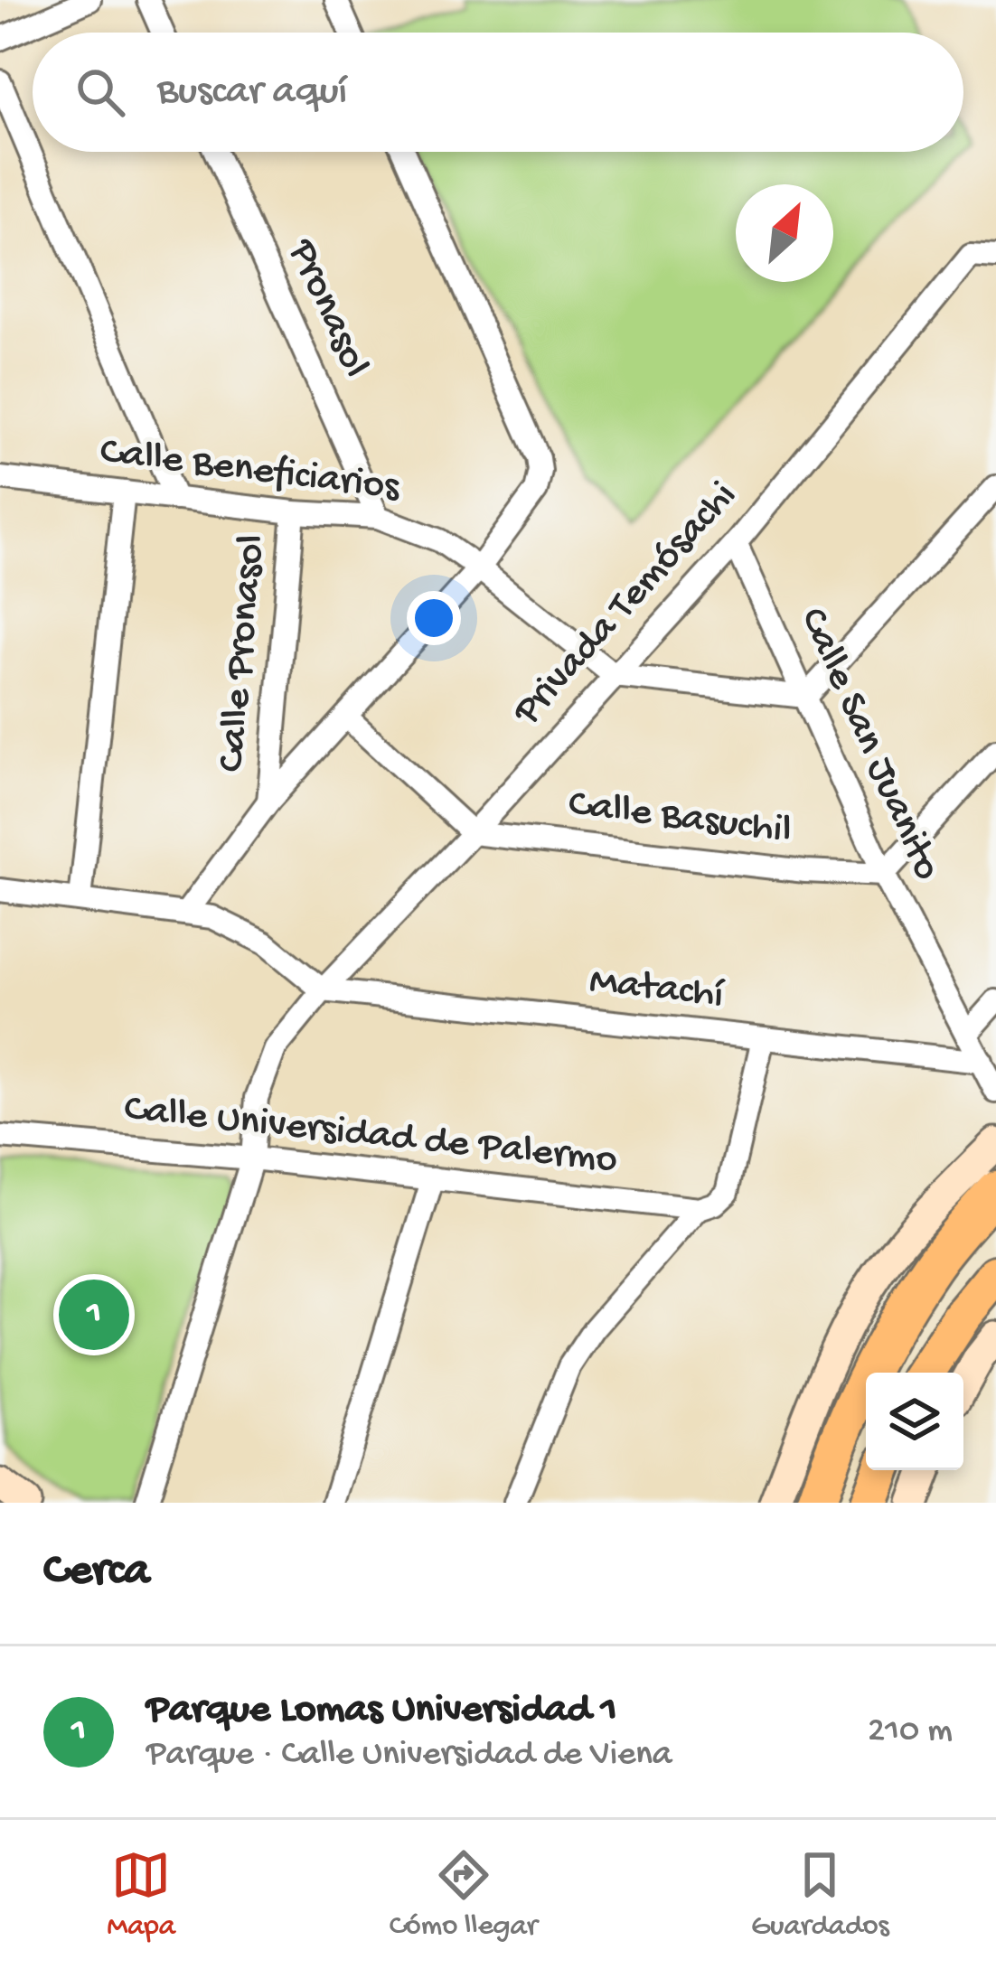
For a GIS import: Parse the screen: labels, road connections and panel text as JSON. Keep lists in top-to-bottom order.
{
  "streets": {
    "street": [
      "Pronasol",
      "Calle Beneficiarios",
      "Privada Temósachi",
      "Calle Pronasol",
      "Calle San Juanito",
      "Calle Basuchil",
      "Matachí",
      "Calle Universidad de Palermo"
    ]
  },
  "crossings": [
    ["Pronasol", "Calle Beneficiarios"],
    ["Calle Beneficiarios", "Privada Temósachi"],
    ["Calle Beneficiarios", "Calle Pronasol"],
    ["Privada Temósachi", "Calle San Juanito"],
    ["Privada Temósachi", "Calle Basuchil"],
    ["Privada Temósachi", "Matachí"],
    ["Privada Temósachi", "Calle Universidad de Palermo"],
    ["Calle San Juanito", "Calle Basuchil"],
    ["Calle San Juanito", "Matachí"]
  ],
  "north": "top right",
  "page": {
    "search": "Buscar aquí",
    "pins": "1",
    "heading": "Cerca",
    "list": [
      {
        "mark": "1",
        "name": "Parque Lomas Universidad 1",
        "note": "Parque · Calle Universidad de Viena",
        "value": "210 m"
      }
    ],
    "nav": ["Mapa", "Cómo llegar", "Guardados"]
  }
}
